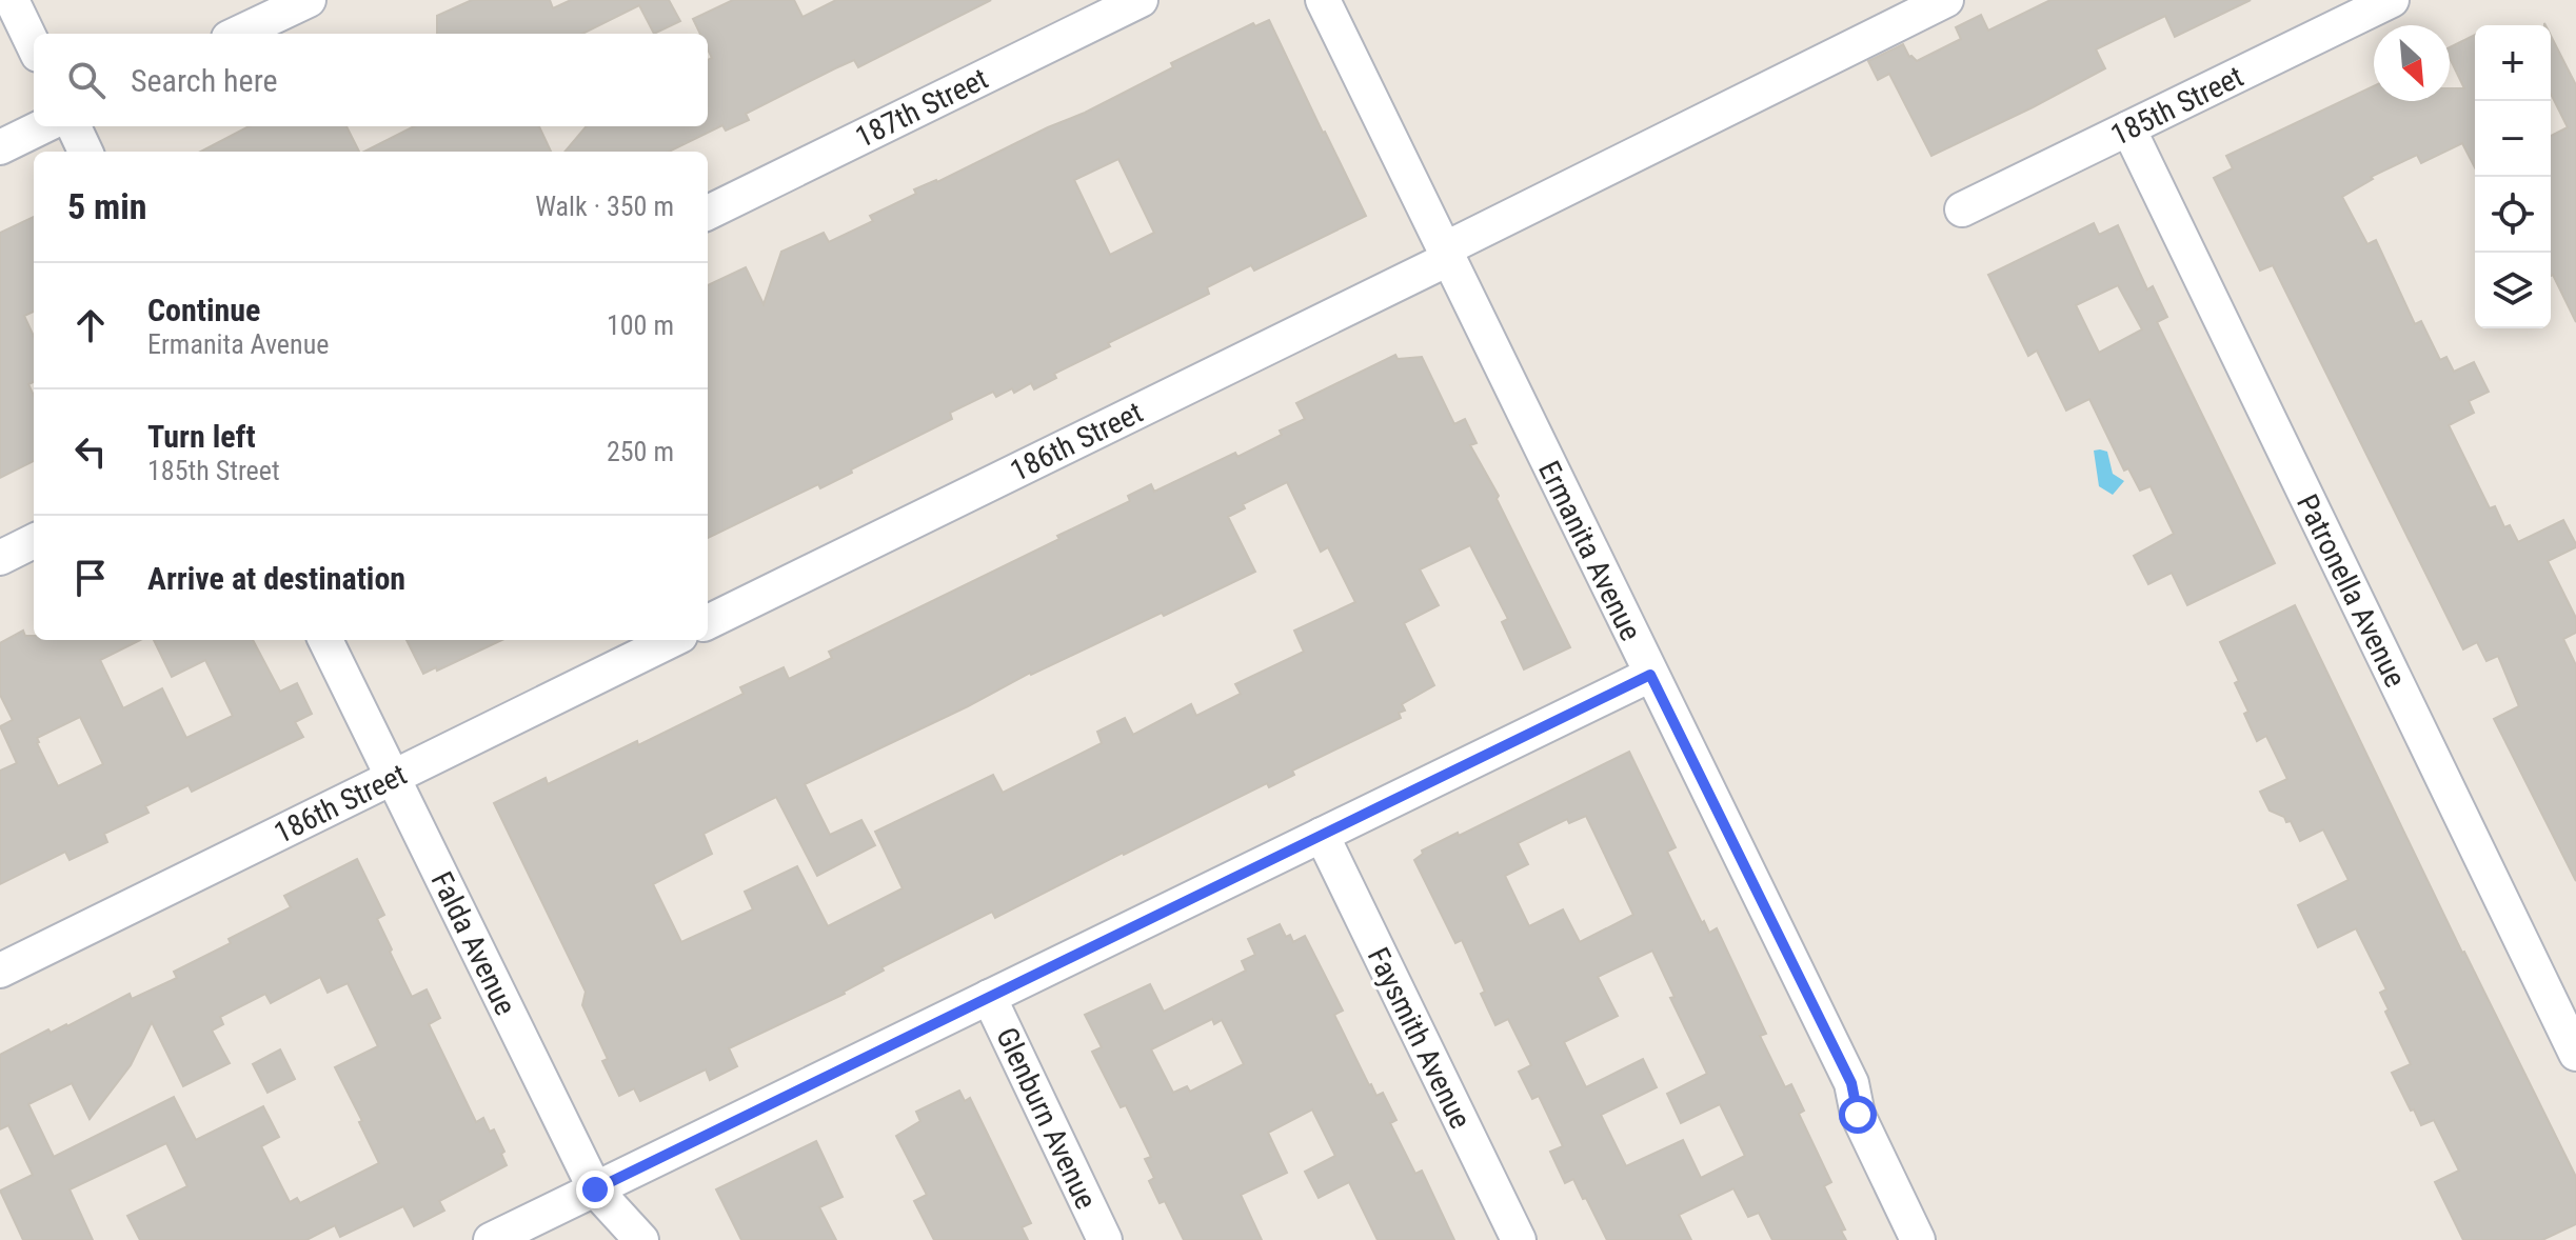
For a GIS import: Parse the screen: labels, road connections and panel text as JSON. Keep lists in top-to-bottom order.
{
  "streets": {
    "street": [
      "185th Street",
      "187th Street",
      "186th Street",
      "Ermanita Avenue",
      "Patronella Avenue",
      "Falda Avenue",
      "Faysmith Avenue",
      "Glenburn Avenue"
    ]
  },
  "crossings": [
    ["185th Street", "Patronella Avenue"],
    ["186th Street", "Ermanita Avenue"],
    ["186th Street", "Falda Avenue"]
  ],
  "north": "bottom right",
  "page": {
    "map_buttons": ["+", "−"],
    "search": "Search here",
    "heading": ["5 min", "Walk · 350 m"],
    "list": [
      ["Continue", "Ermanita Avenue", "100 m"],
      ["Turn left", "185th Street", "250 m"],
      "Arrive at destination"
    ]
  }
}
